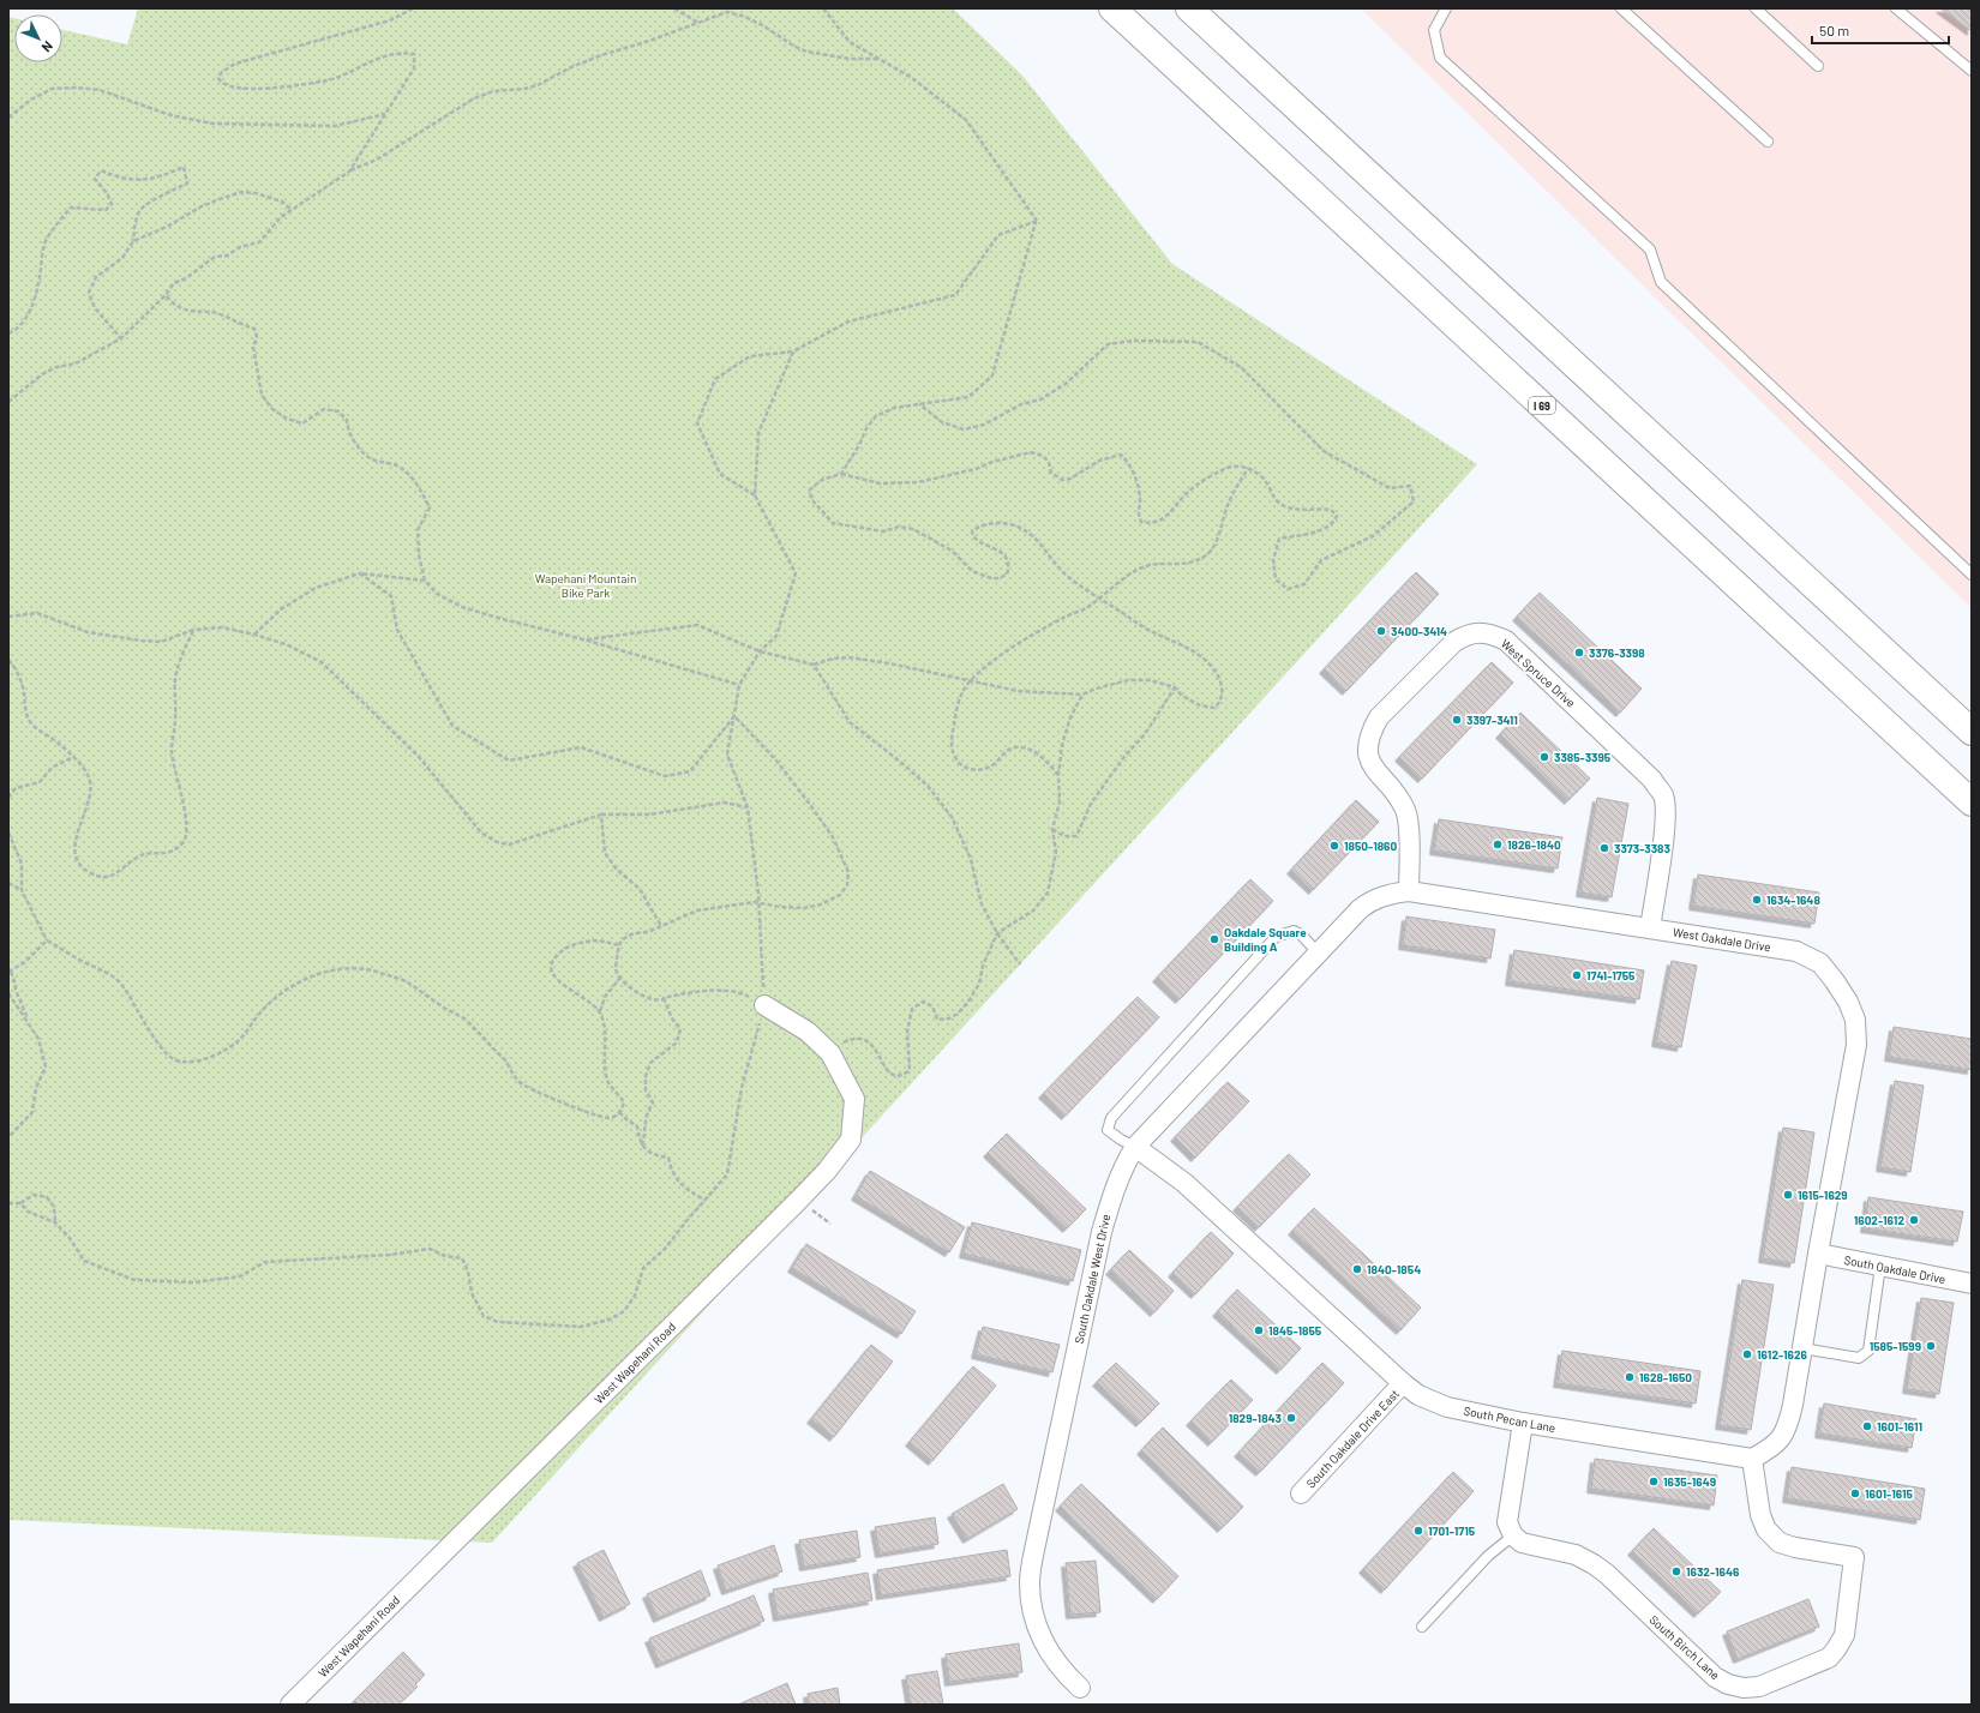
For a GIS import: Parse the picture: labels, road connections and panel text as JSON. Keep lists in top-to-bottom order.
{
  "streets": {
    "highway": ["I 69"],
    "street": [
      "West Spruce Drive",
      "West Oakdale Drive",
      "South Oakdale Drive",
      "South Oakdale West Drive",
      "West Wapehani Road",
      "South Pecan Lane",
      "South Oakdale Drive East",
      "South Birch Lane"
    ]
  },
  "crossings": [
    ["West Spruce Drive", "West Oakdale Drive"],
    ["West Oakdale Drive", "South Oakdale Drive"],
    ["West Oakdale Drive", "South Oakdale West Drive"],
    ["South Oakdale West Drive", "South Pecan Lane"],
    ["South Pecan Lane", "South Oakdale Drive East"],
    ["South Pecan Lane", "South Birch Lane"]
  ],
  "parks": ["Wapehani Mountain Bike Park"],
  "places": [
    "3400-3414",
    "3376-3398",
    "3397-3411",
    "3385-3395",
    "1826-1840",
    "1850-1860",
    "3373-3383",
    "1634-1648",
    "Oakdale Square Building A",
    "1741-1755",
    "1615-1629",
    "1602-1612",
    "1840-1854",
    "1845-1855",
    "1585-1599",
    "1612-1626",
    "1628-1650",
    "1829-1843",
    "1601-1611",
    "1635-1649",
    "1601-1615",
    "1701-1715",
    "1632-1646"
  ],
  "scale_bar": "50 m",
  "north": "bottom right"
}
